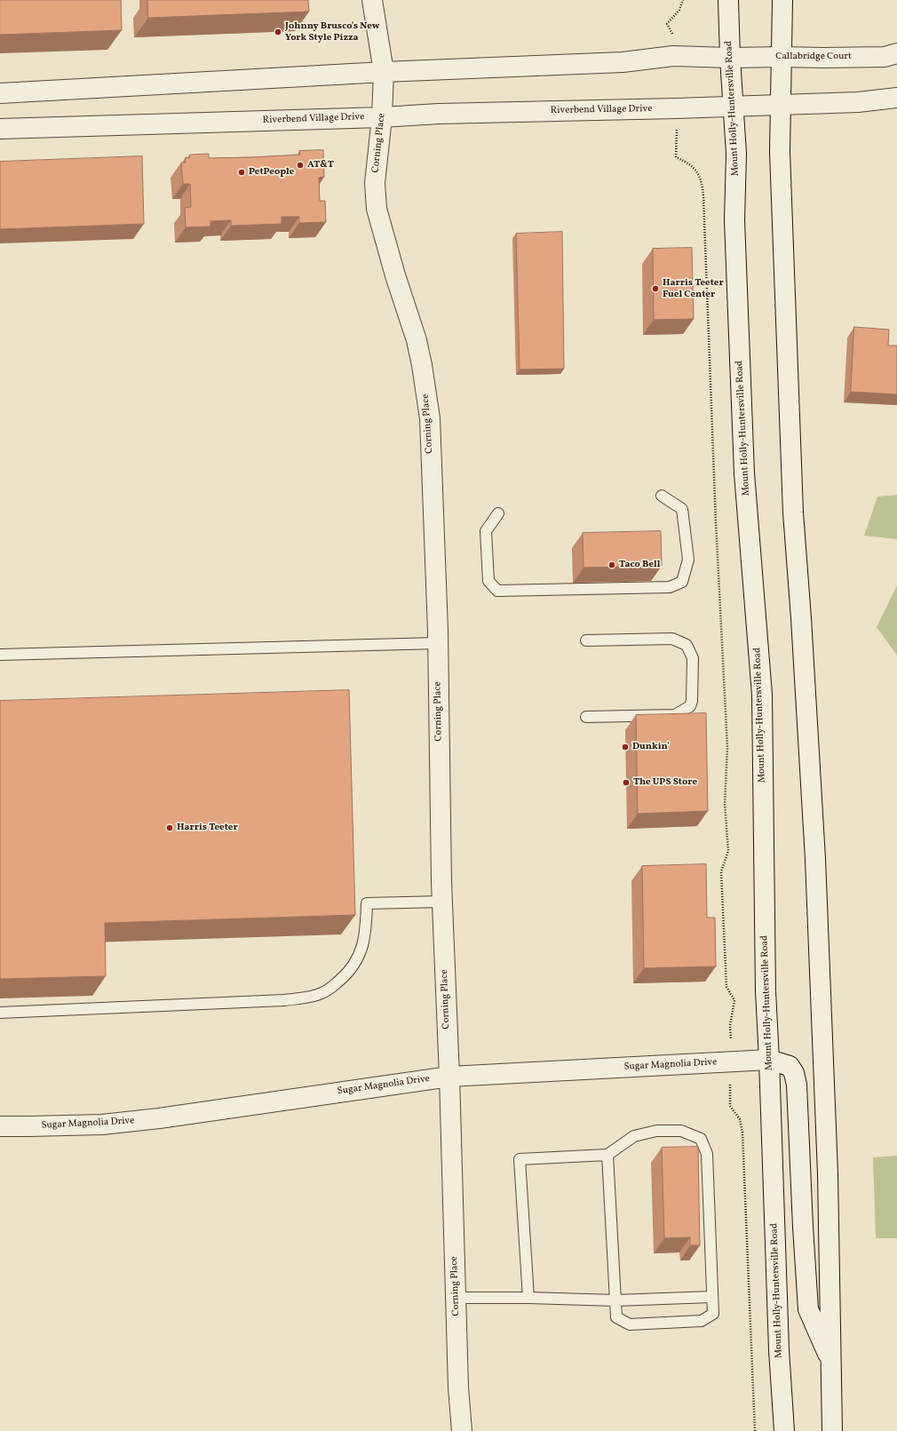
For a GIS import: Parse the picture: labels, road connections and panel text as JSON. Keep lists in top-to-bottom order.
{
  "streets": {
    "street": [
      "Callabridge Court",
      "Mount Holly-Huntersville Road",
      "Riverbend Village Drive",
      "Corning Place",
      "Sugar Magnolia Drive"
    ]
  },
  "crossings": [
    ["Callabridge Court", "Mount Holly-Huntersville Road"],
    ["Mount Holly-Huntersville Road", "Riverbend Village Drive"],
    ["Mount Holly-Huntersville Road", "Sugar Magnolia Drive"],
    ["Riverbend Village Drive", "Corning Place"],
    ["Corning Place", "Sugar Magnolia Drive"]
  ],
  "places": [
    "Johnny Brusco's New York Style Pizza",
    "AT&T",
    "PetPeople",
    "Harris Teeter Fuel Center",
    "Taco Bell",
    "Dunkin'",
    "The UPS Store",
    "Harris Teeter"
  ]
}
